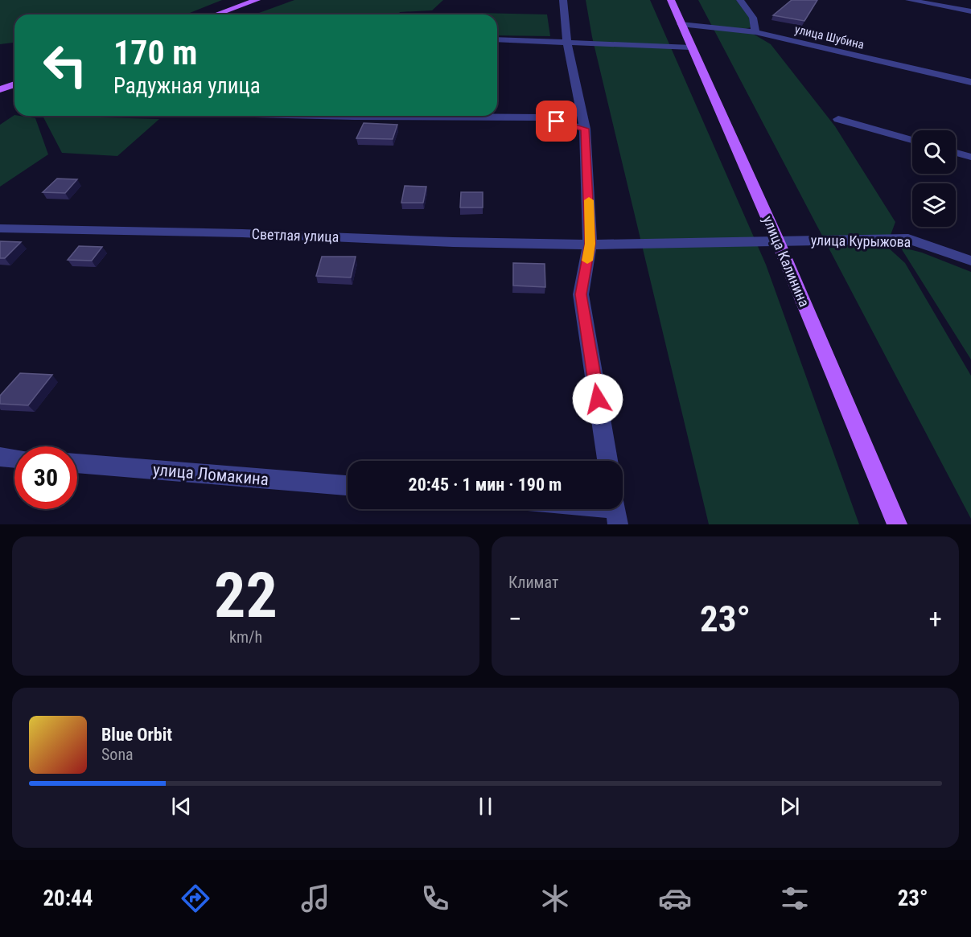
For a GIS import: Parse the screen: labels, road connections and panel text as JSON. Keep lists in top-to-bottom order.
{
  "streets": {
    "main road": ["улица Калинина"],
    "street": [
      "улица Шубина",
      "Светлая улица",
      "улица Курыжова",
      "улица Ломакина"
    ]
  },
  "crossings": [
    ["улица Шубина", "улица Калинина"],
    ["Светлая улица", "улица Курыжова"],
    ["Светлая улица", "улица Калинина"],
    ["улица Курыжова", "улица Калинина"]
  ],
  "page": {
    "turn": ["170 m", "Радужная улица"],
    "limit": "30",
    "trip": "20:45 · 1 мин · 190 m",
    "tile": [
      ["22", "km/h"],
      "Климат"
    ],
    "heat": ["−", "23°", "+"],
    "song": ["Blue Orbit", "Sona"],
    "tabs": ["20:44", "23°"]
  }
}
